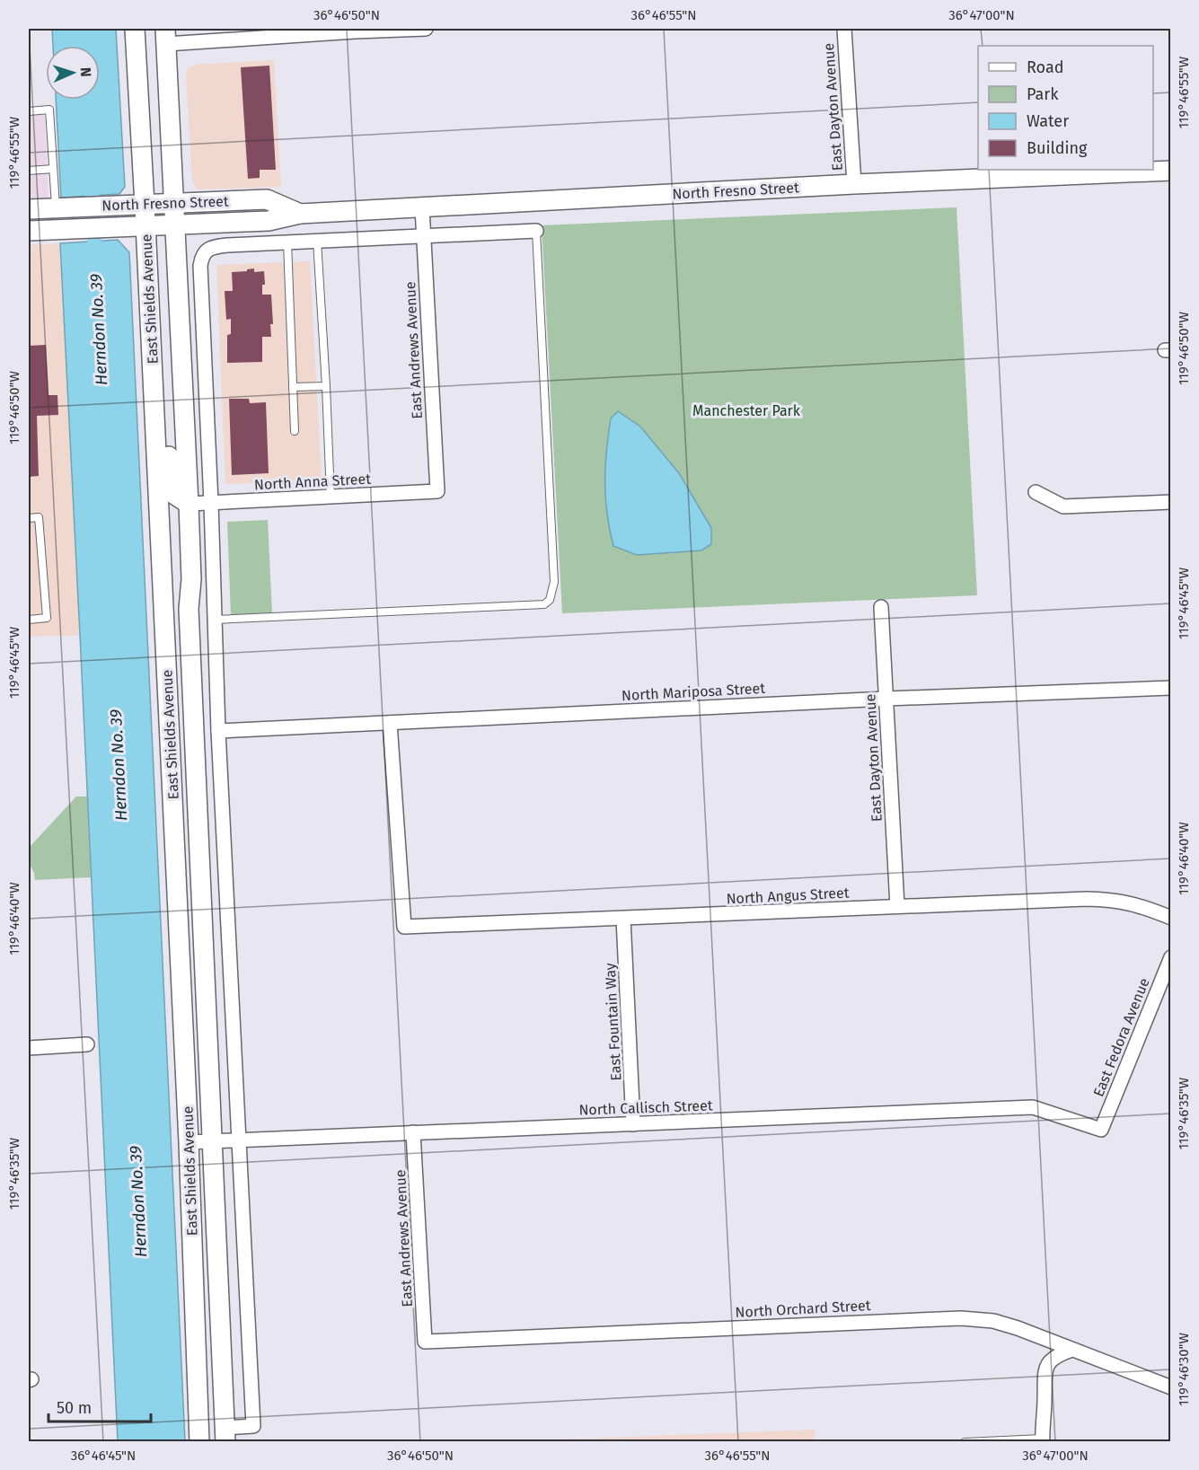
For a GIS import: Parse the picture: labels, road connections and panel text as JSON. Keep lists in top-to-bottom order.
{
  "streets": {
    "main road": ["North Fresno Street", "East Shields Avenue"],
    "street": [
      "East Dayton Avenue",
      "East Andrews Avenue",
      "North Anna Street",
      "North Mariposa Street",
      "North Angus Street",
      "East Fountain Way",
      "East Fedora Avenue",
      "North Callisch Street",
      "North Orchard Street"
    ]
  },
  "crossings": [
    ["East Dayton Avenue", "North Fresno Street"],
    ["East Dayton Avenue", "North Mariposa Street"],
    ["East Dayton Avenue", "North Angus Street"],
    ["North Fresno Street", "East Shields Avenue"],
    ["North Fresno Street", "East Andrews Avenue"],
    ["East Shields Avenue", "North Anna Street"],
    ["East Shields Avenue", "North Callisch Street"],
    ["East Andrews Avenue", "North Anna Street"],
    ["East Andrews Avenue", "North Callisch Street"],
    ["East Andrews Avenue", "North Orchard Street"],
    ["North Mariposa Street", "North Angus Street"],
    ["North Angus Street", "East Fountain Way"],
    ["East Fountain Way", "North Callisch Street"],
    ["East Fedora Avenue", "North Callisch Street"]
  ],
  "water": ["Herndon No. 39"],
  "parks": ["Manchester Park"],
  "legend": [
    "Road",
    "Park",
    "Water",
    "Building"
  ],
  "scale_bar": "50 m",
  "north": "right",
  "coordinates": [
    "36°46'50\"N",
    "36°46'55\"N",
    "36°47'00\"N",
    "119°46'55\"W",
    "119°46'50\"W",
    "119°46'45\"W",
    "119°46'40\"W",
    "119°46'35\"W",
    "119°46'30\"W",
    "36°46'45\"N"
  ]
}
